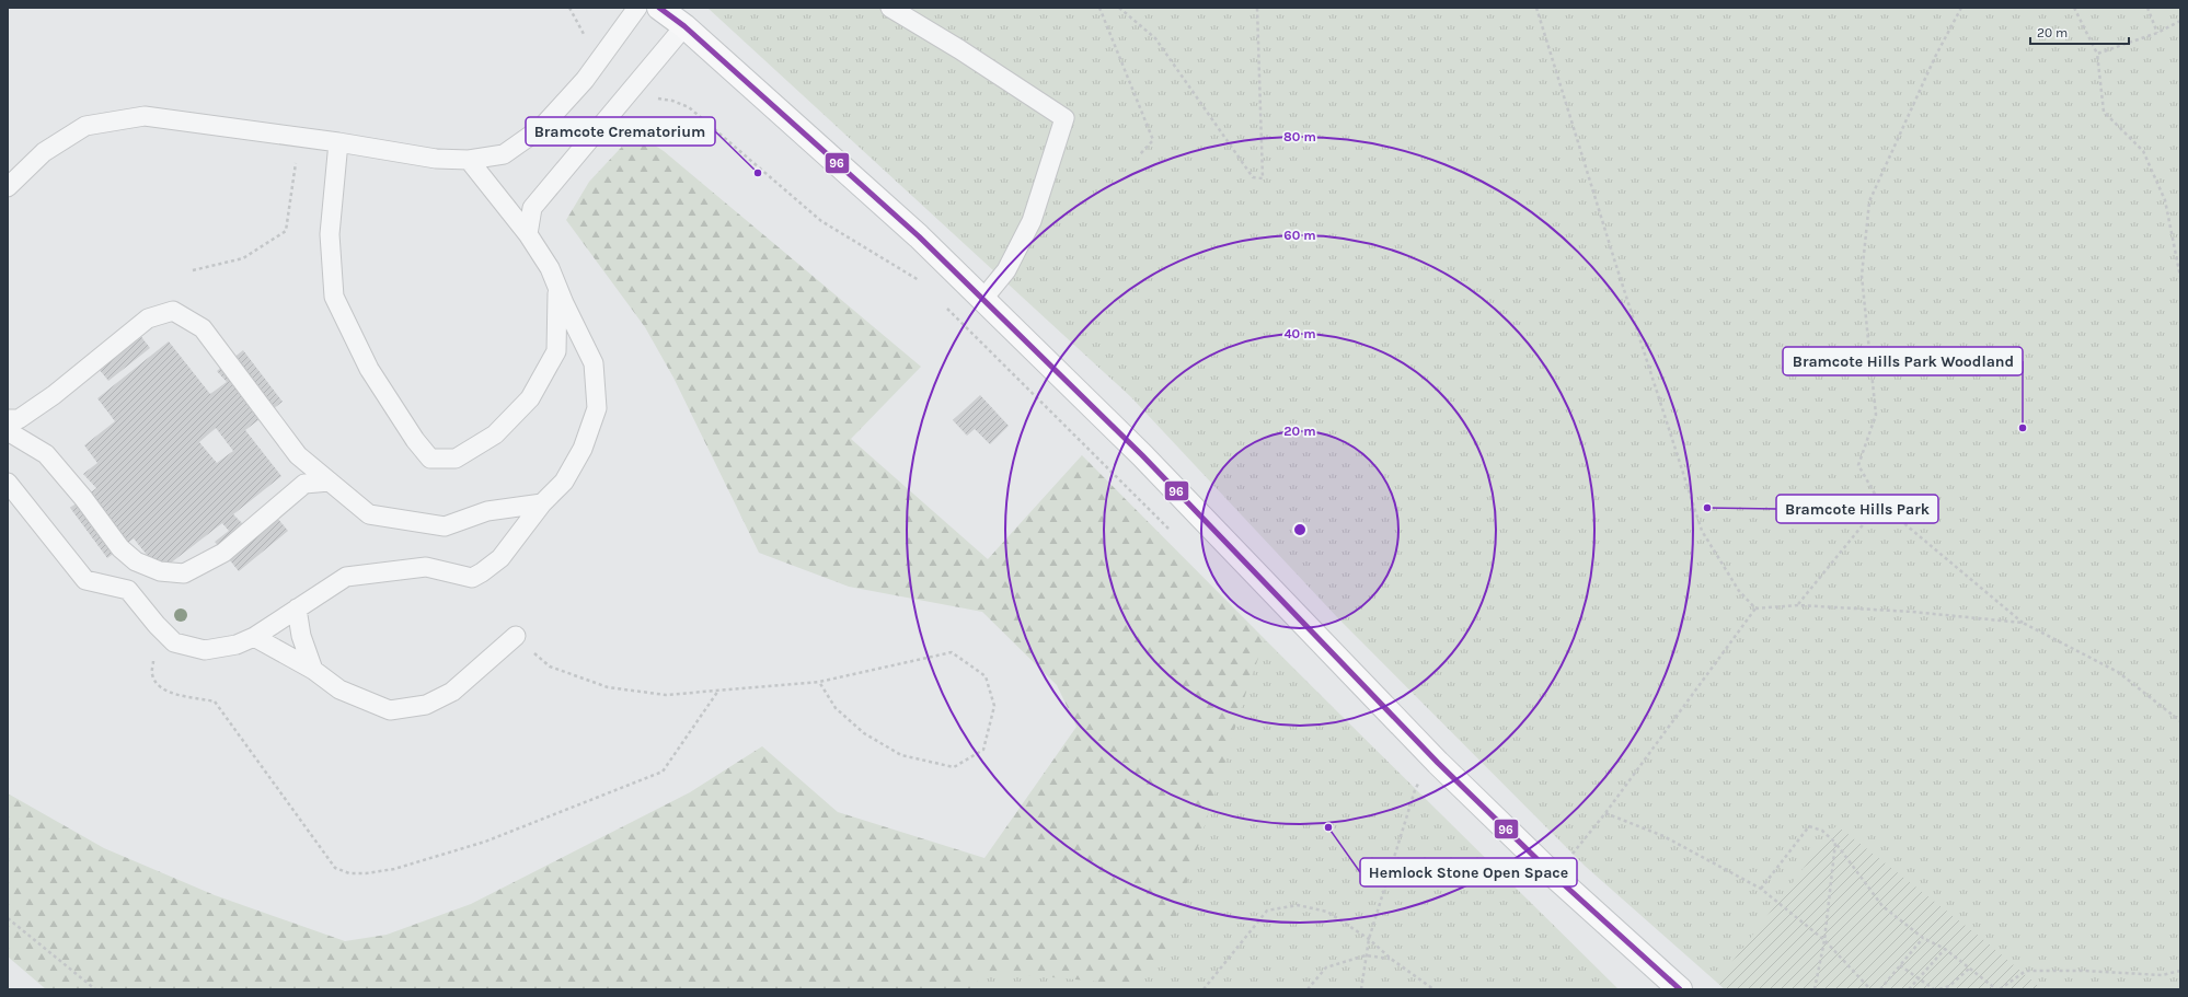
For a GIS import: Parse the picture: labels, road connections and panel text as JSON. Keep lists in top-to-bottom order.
{
  "places": [
    "Bramcote Crematorium",
    "Bramcote Hills Park Woodland",
    "Bramcote Hills Park",
    "Hemlock Stone Open Space"
  ],
  "lines": ["transit line 96"],
  "scale_bar": "20 m",
  "rings": [
    "80 m",
    "60 m",
    "40 m",
    "20 m"
  ]
}
